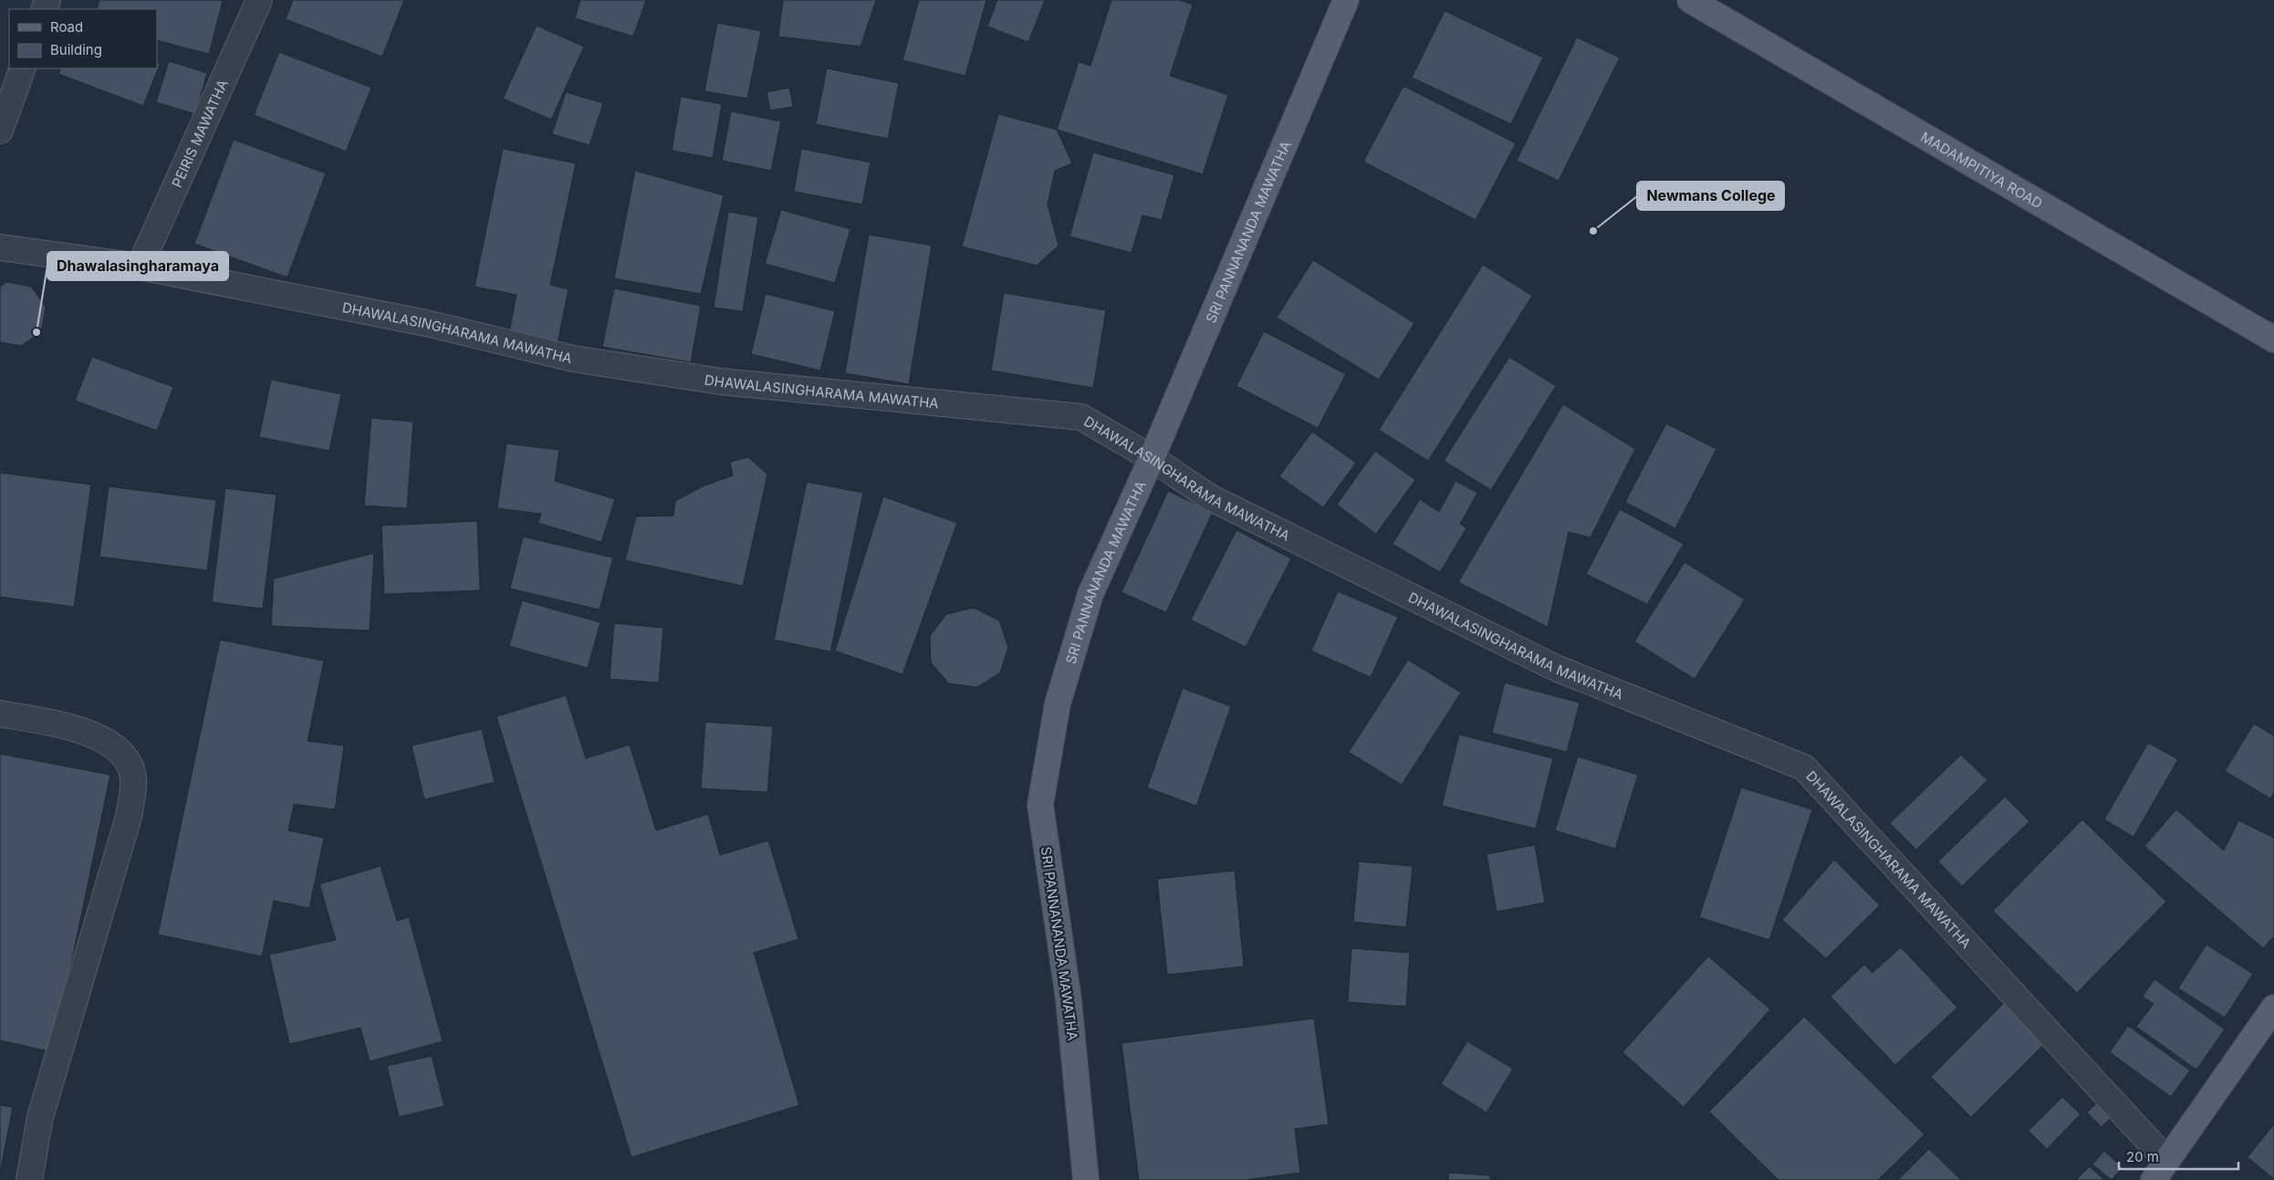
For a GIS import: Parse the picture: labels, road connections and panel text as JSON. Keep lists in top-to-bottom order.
{
  "streets": {
    "main road": ["MADAMPITIYA ROAD", "SRI PANNANANDA MAWATHA"],
    "street": ["PEIRIS MAWATHA", "DHAWALASINGHARAMA MAWATHA"]
  },
  "crossings": [
    ["PEIRIS MAWATHA", "DHAWALASINGHARAMA MAWATHA"],
    ["SRI PANNANANDA MAWATHA", "DHAWALASINGHARAMA MAWATHA"]
  ],
  "places": ["Newmans College", "Dhawalasingharamaya"],
  "legend": ["Road", "Building"],
  "scale_bar": "20 m"
}
